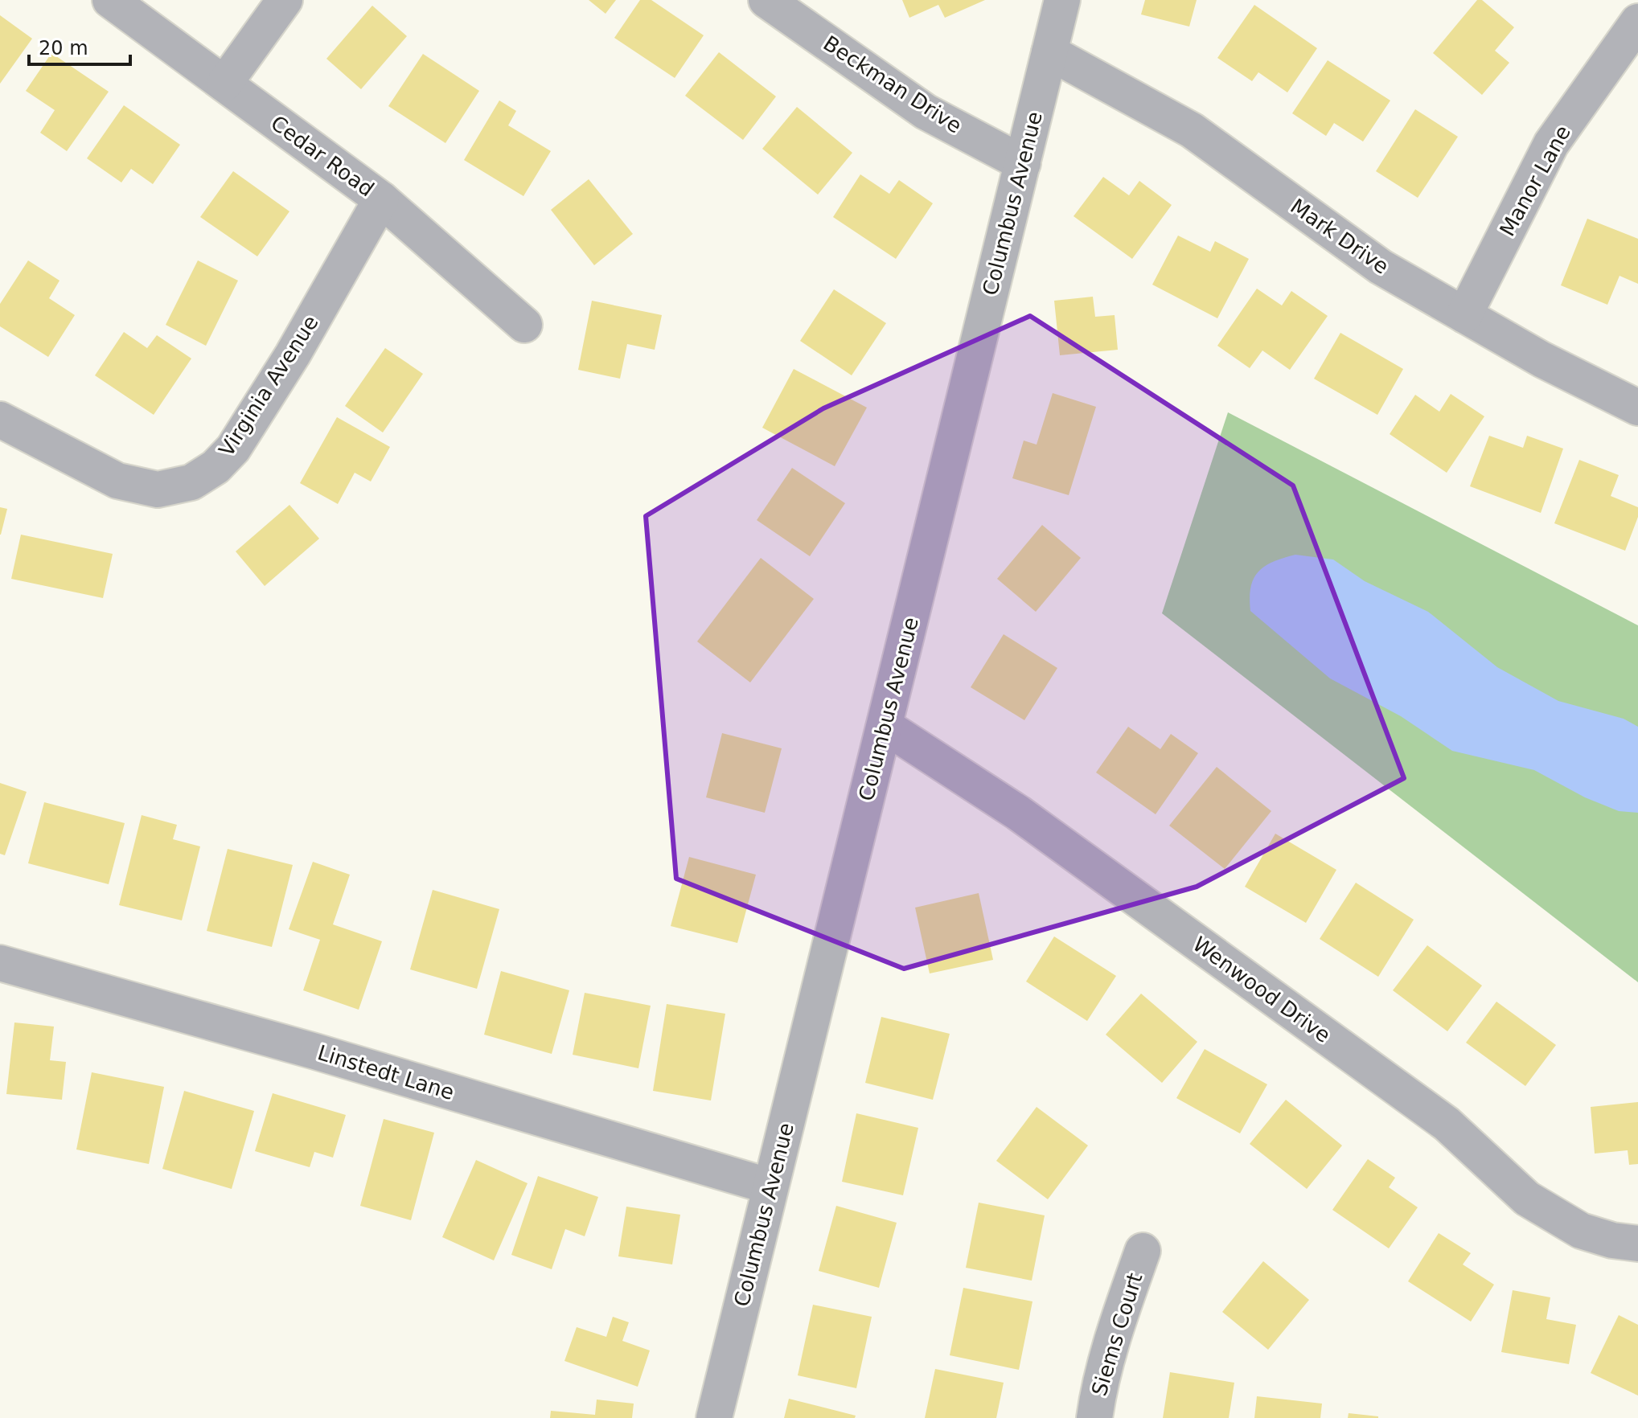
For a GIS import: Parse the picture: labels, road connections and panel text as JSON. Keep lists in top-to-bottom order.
{
  "streets": {
    "street": [
      "Beckman Drive",
      "Cedar Road",
      "Manor Lane",
      "Columbus Avenue",
      "Mark Drive",
      "Virginia Avenue",
      "Wenwood Drive",
      "Linstedt Lane",
      "Siems Court"
    ]
  },
  "crossings": [
    ["Beckman Drive", "Columbus Avenue"],
    ["Cedar Road", "Virginia Avenue"],
    ["Manor Lane", "Mark Drive"],
    ["Columbus Avenue", "Mark Drive"],
    ["Columbus Avenue", "Wenwood Drive"],
    ["Columbus Avenue", "Linstedt Lane"]
  ],
  "scale_bar": "20 m"
}
